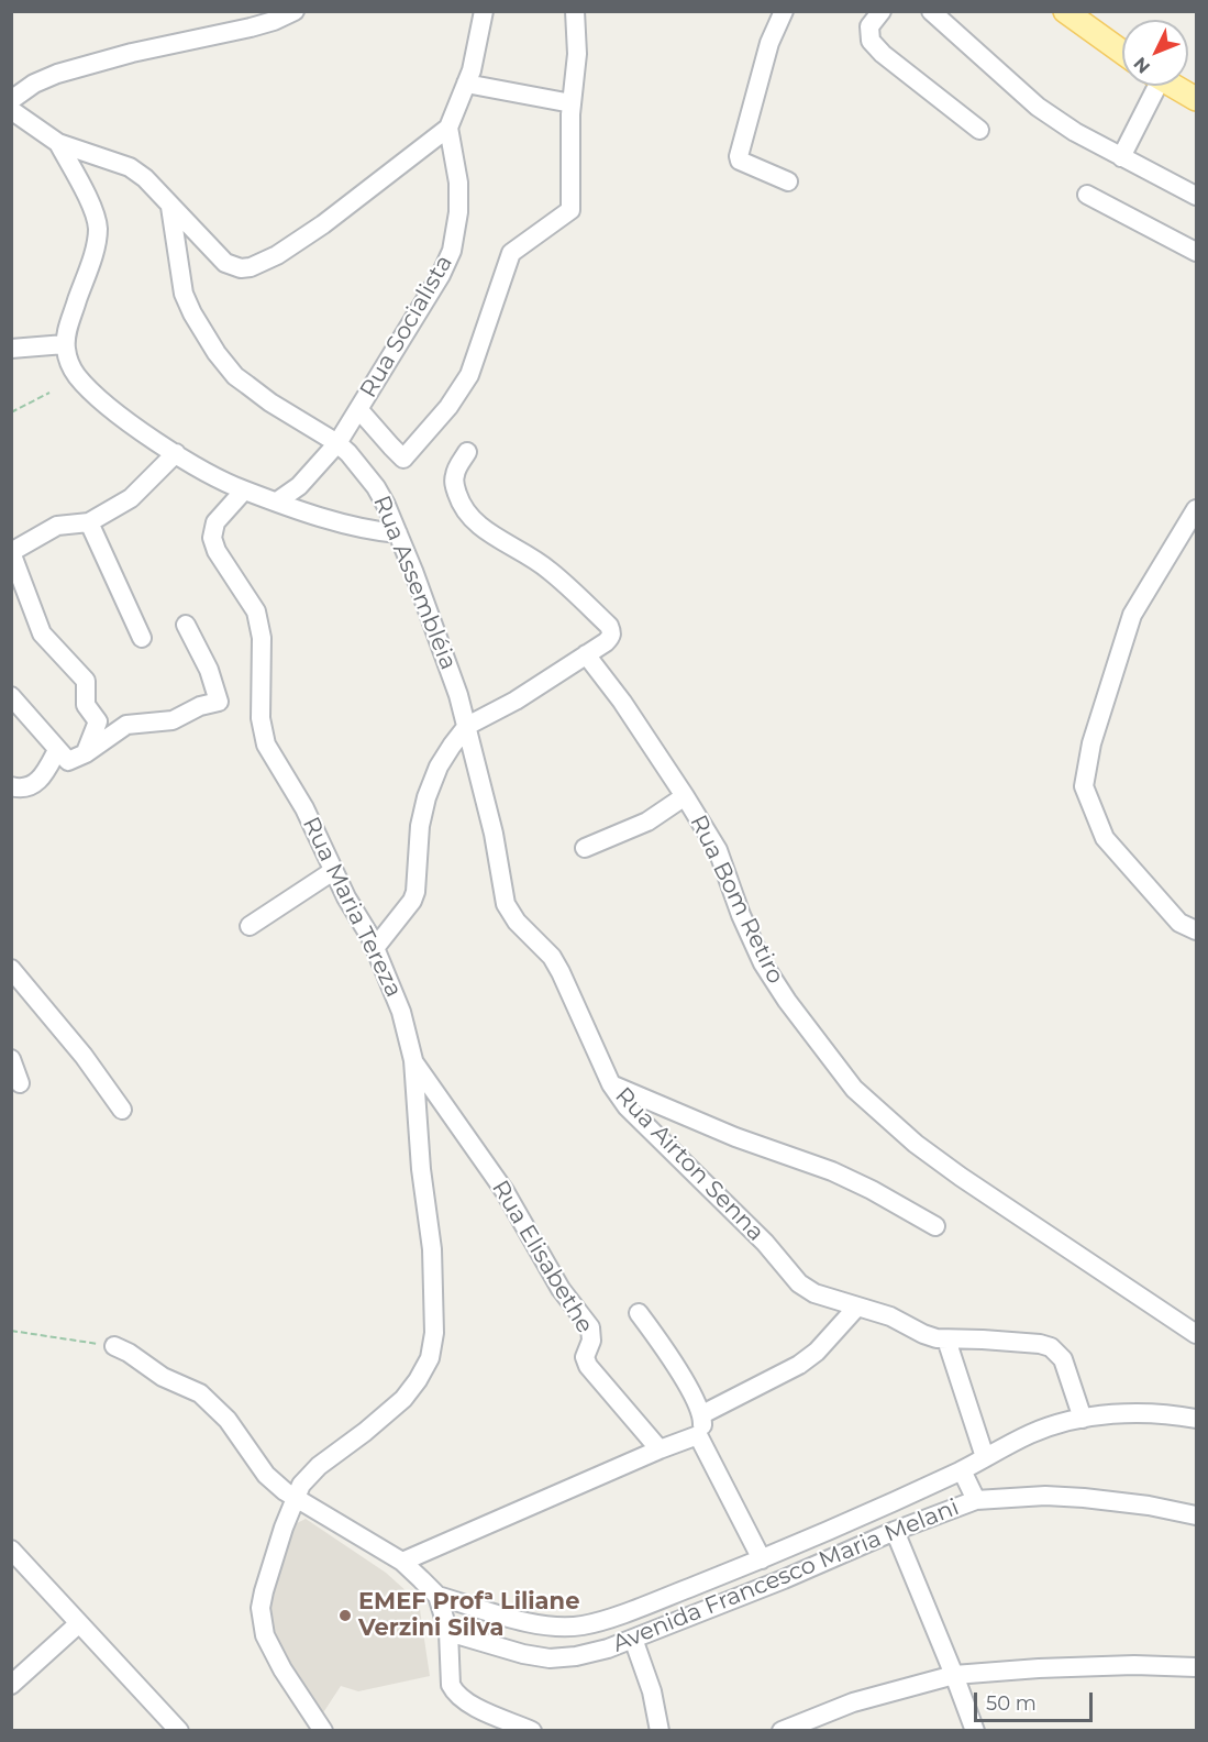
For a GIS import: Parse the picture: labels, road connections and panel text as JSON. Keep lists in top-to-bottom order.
{
  "streets": {
    "street": [
      "Rua Socialista",
      "Rua Assembléia",
      "Rua Bom Retiro",
      "Rua Maria Tereza",
      "Rua Airton Senna",
      "Rua Elisabethe",
      "Avenida Francesco Maria Melani"
    ]
  },
  "crossings": [
    ["Rua Socialista", "Rua Assembléia"],
    ["Rua Assembléia", "Rua Airton Senna"],
    ["Rua Maria Tereza", "Rua Elisabethe"],
    ["Rua Airton Senna", "Avenida Francesco Maria Melani"]
  ],
  "places": ["EMEF Profª Liliane Verzini Silva"],
  "scale_bar": "50 m",
  "north": "bottom left"
}
